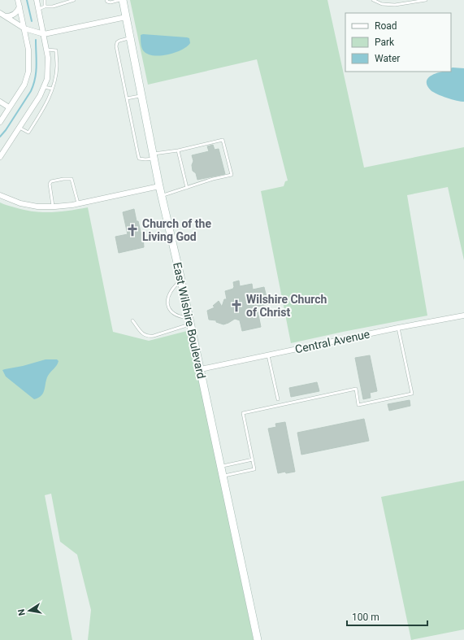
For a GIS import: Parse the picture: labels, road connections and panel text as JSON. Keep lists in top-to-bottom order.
{
  "streets": {
    "street": ["East Wilshire Boulevard", "Central Avenue"]
  },
  "crossings": [
    ["East Wilshire Boulevard", "Central Avenue"]
  ],
  "places": {
    "church": ["Church of the Living God", "Wilshire Church of Christ"]
  },
  "legend": ["Road", "Park", "Water"],
  "scale_bar": "100 m",
  "north": "left"
}
